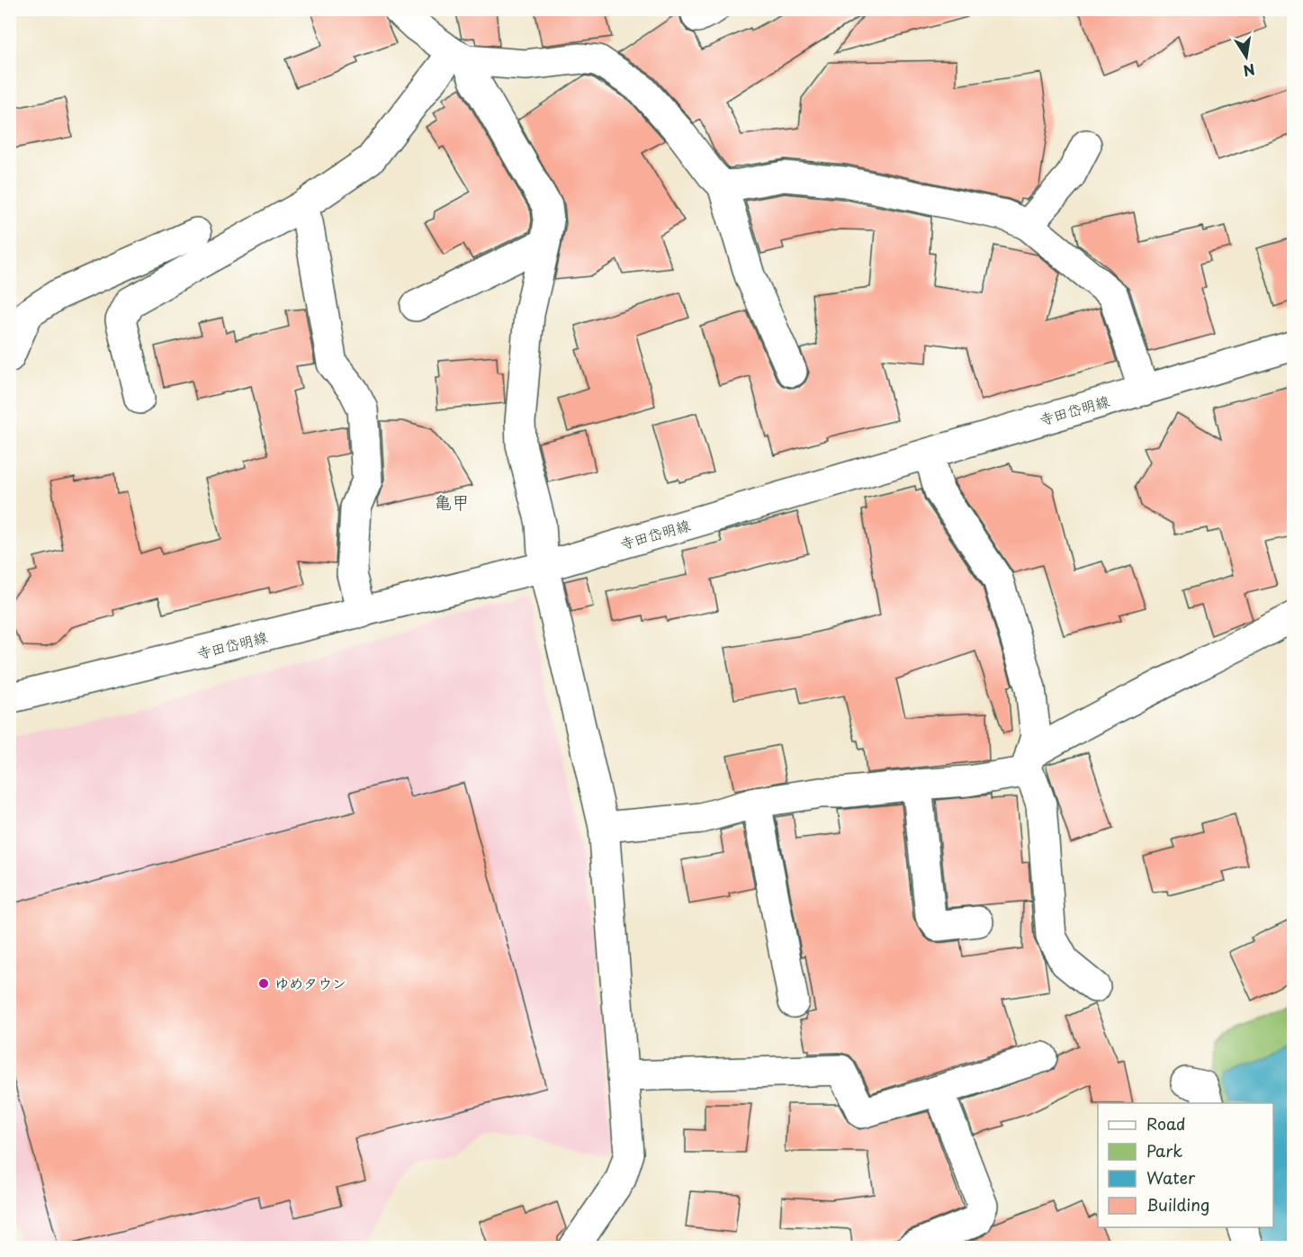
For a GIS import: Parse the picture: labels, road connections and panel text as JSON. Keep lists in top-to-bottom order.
{
  "streets": {
    "street": ["寺田岱明線"]
  },
  "districts": ["亀甲"],
  "places": ["ゆめタウン"],
  "legend": [
    "Road",
    "Park",
    "Water",
    "Building"
  ],
  "north": "bottom"
}
